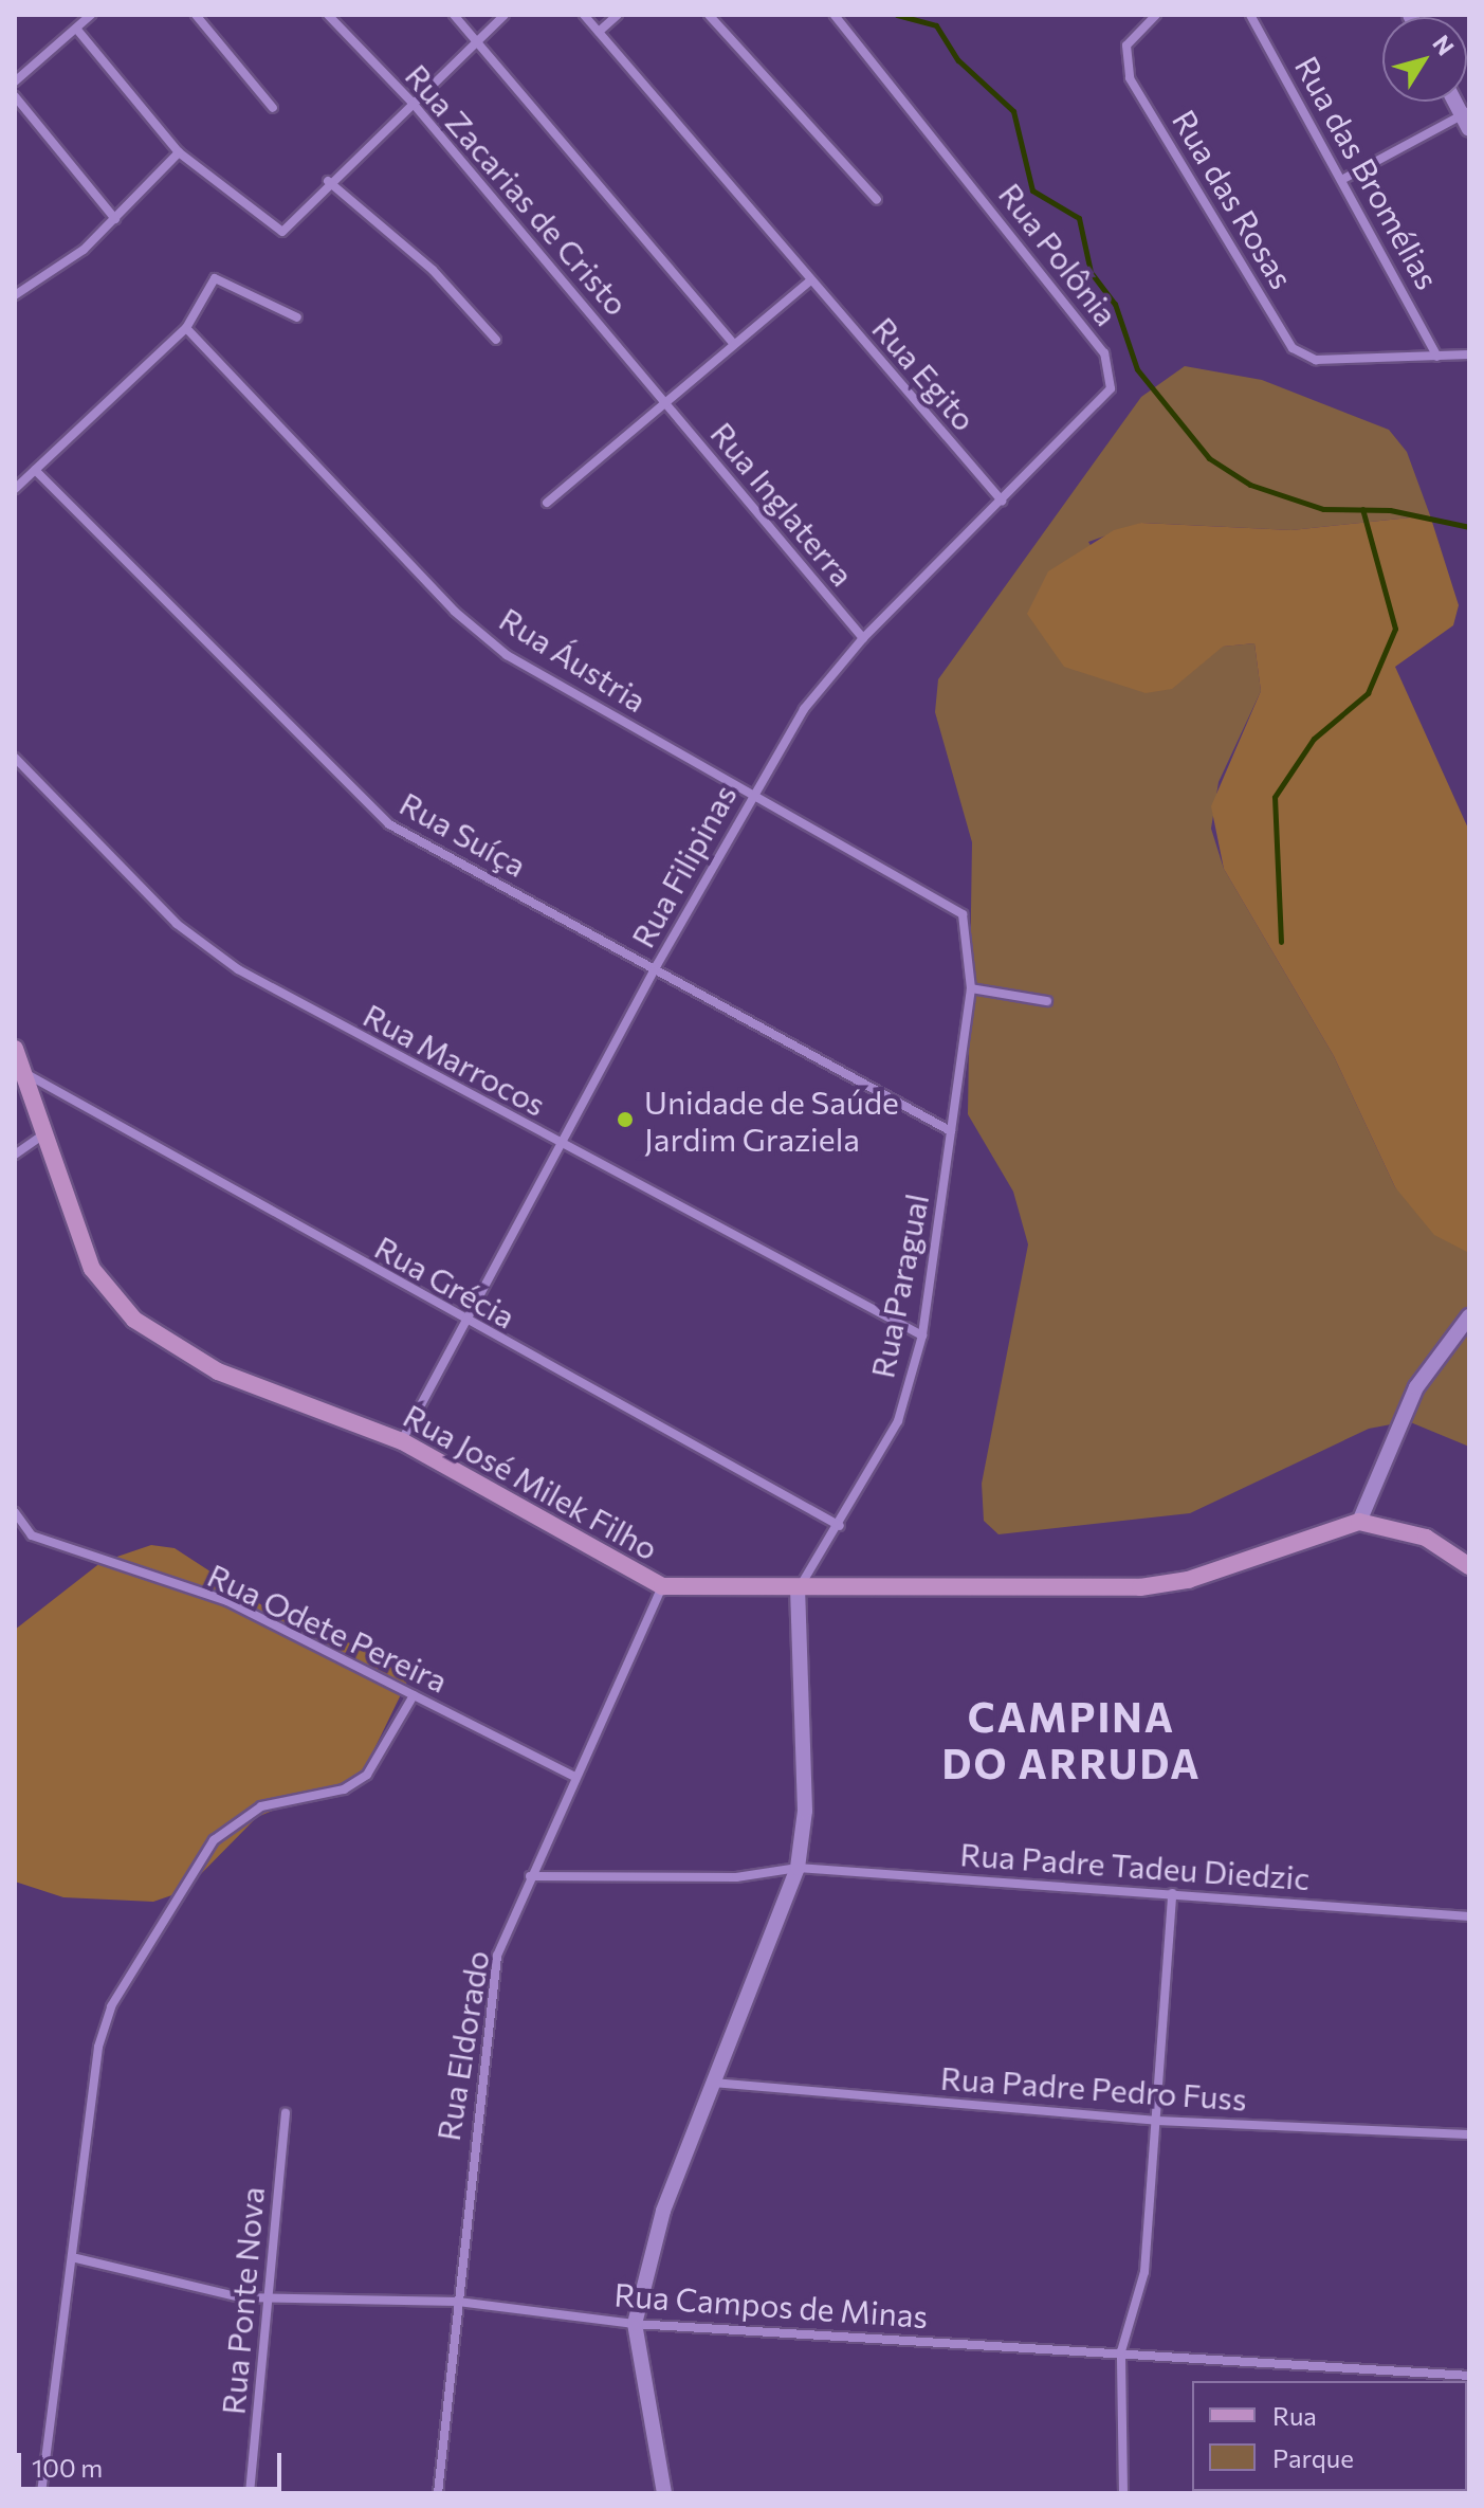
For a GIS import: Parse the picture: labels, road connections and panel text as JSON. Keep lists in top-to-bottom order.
{
  "streets": {
    "main road": ["Rua José Milek Filho"],
    "street": [
      "Rua das Bromélias",
      "Rua Zacarias de Cristo",
      "Rua das Rosas",
      "Rua Polônia",
      "Rua Egito",
      "Rua Inglaterra",
      "Rua Áustria",
      "Rua Suíça",
      "Rua Filipinas",
      "Rua Marrocos",
      "Rua Grécia",
      "Rua Paragual",
      "Rua Odete Pereira",
      "Rua Padre Tadeu Diedzic",
      "Rua Eldorado",
      "Rua Padre Pedro Fuss",
      "Rua Ponte Nova",
      "Rua Campos de Minas"
    ]
  },
  "crossings": [
    ["Rua das Bromélias", "Rua das Rosas"],
    ["Rua Zacarias de Cristo", "Rua Inglaterra"],
    ["Rua Polônia", "Rua Filipinas"],
    ["Rua Egito", "Rua Filipinas"],
    ["Rua Inglaterra", "Rua Filipinas"],
    ["Rua Áustria", "Rua Filipinas"],
    ["Rua Áustria", "Rua Paragual"],
    ["Rua Suíça", "Rua Filipinas"],
    ["Rua Suíça", "Rua Paragual"],
    ["Rua Filipinas", "Rua Marrocos"],
    ["Rua Filipinas", "Rua Grécia"],
    ["Rua Filipinas", "Rua José Milek Filho"],
    ["Rua Marrocos", "Rua Paragual"],
    ["Rua Grécia", "Rua Paragual"],
    ["Rua Grécia", "Rua José Milek Filho"],
    ["Rua Paragual", "Rua José Milek Filho"],
    ["Rua José Milek Filho", "Rua Eldorado"],
    ["Rua Odete Pereira", "Rua Eldorado"],
    ["Rua Padre Tadeu Diedzic", "Rua Eldorado"],
    ["Rua Eldorado", "Rua Campos de Minas"],
    ["Rua Ponte Nova", "Rua Campos de Minas"]
  ],
  "districts": ["CAMPINA DO ARRUDA"],
  "places": ["Unidade de Saúde Jardim Graziela"],
  "legend": ["Rua", "Parque"],
  "scale_bar": "100 m",
  "north": "top right"
}
